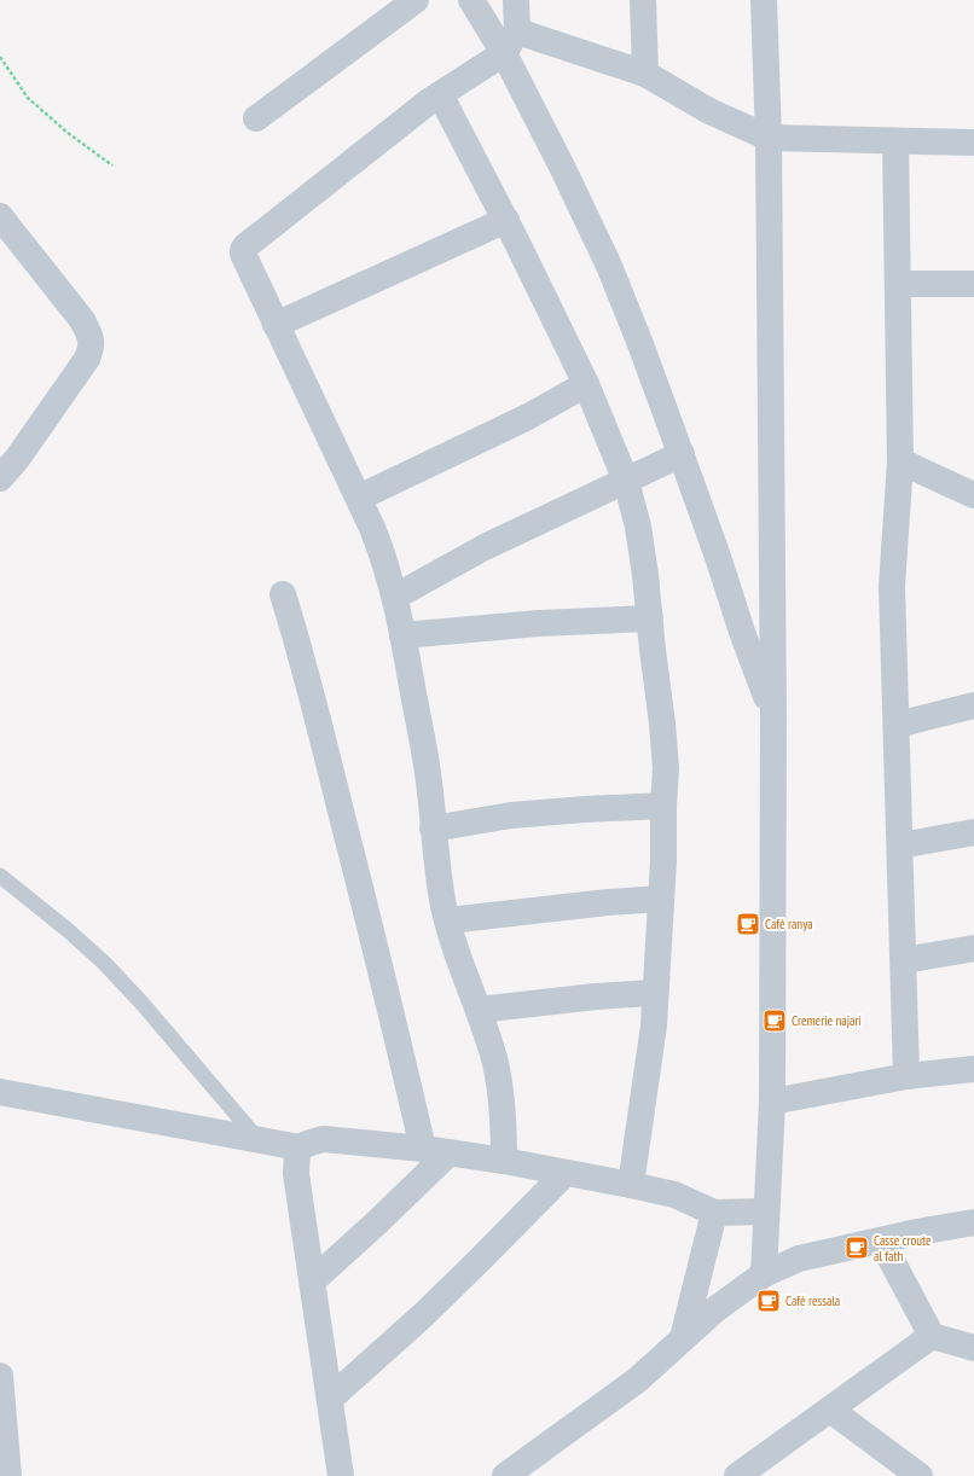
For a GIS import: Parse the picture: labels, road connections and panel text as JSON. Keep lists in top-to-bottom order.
{
  "places": {
    "cafe": [
      "Café ranya",
      "Cremerie najari",
      "Casse croute al fath",
      "Café ressala"
    ]
  }
}
